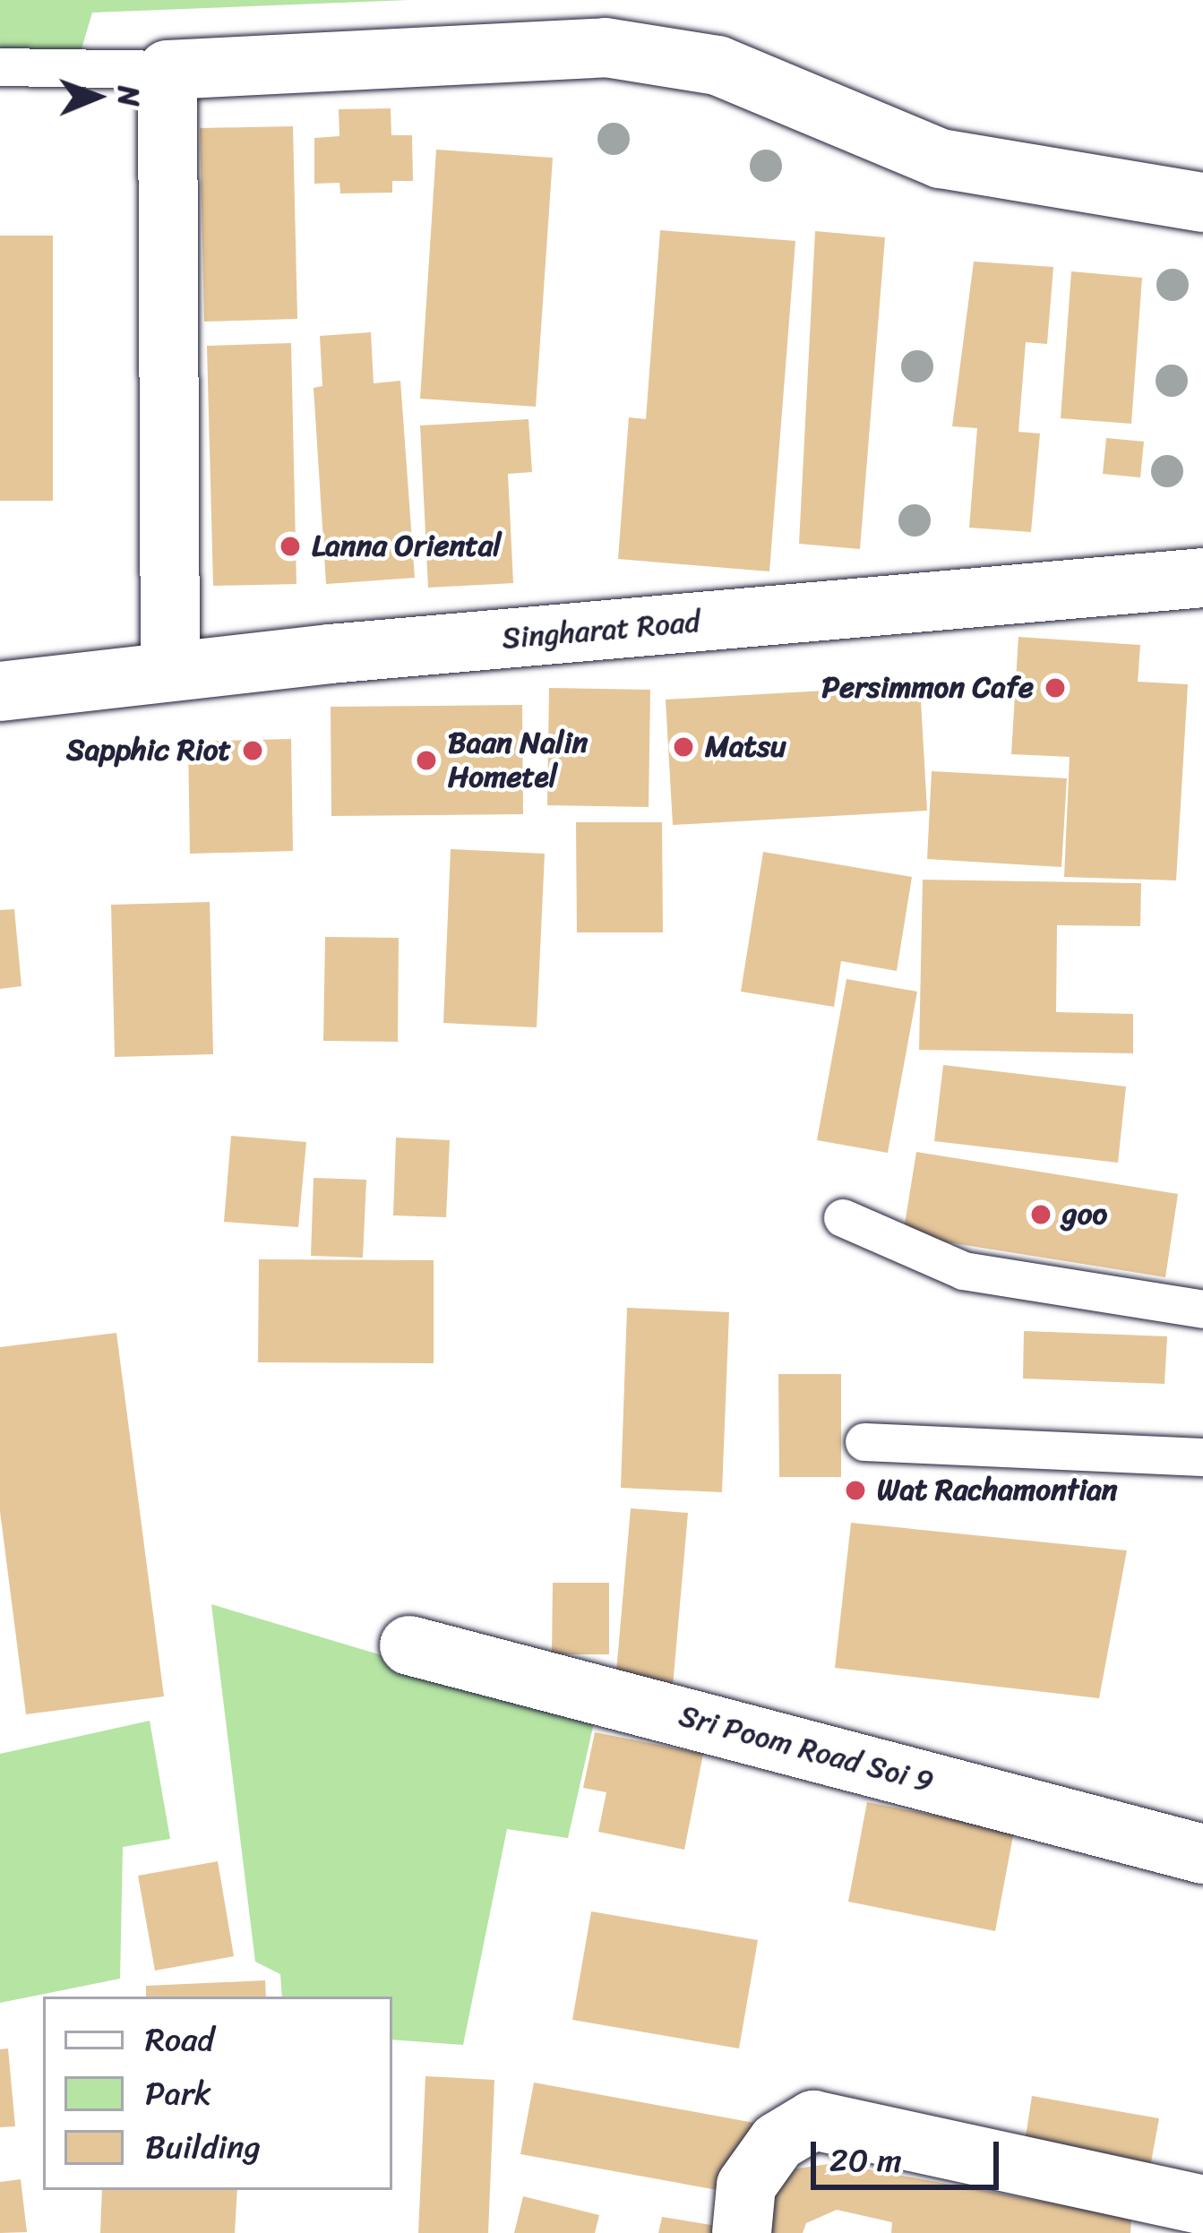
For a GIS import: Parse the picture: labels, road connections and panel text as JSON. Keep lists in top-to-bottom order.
{
  "streets": {
    "street": ["Singharat Road", "Sri Poom Road Soi 9"]
  },
  "places": [
    "Lanna Oriental",
    "Persimmon Cafe",
    "Matsu",
    "Sapphic Riot",
    "Baan Nalin Hometel",
    "goo",
    "Wat Rachamontian"
  ],
  "legend": ["Road", "Park", "Building"],
  "scale_bar": "20 m",
  "north": "right"
}
